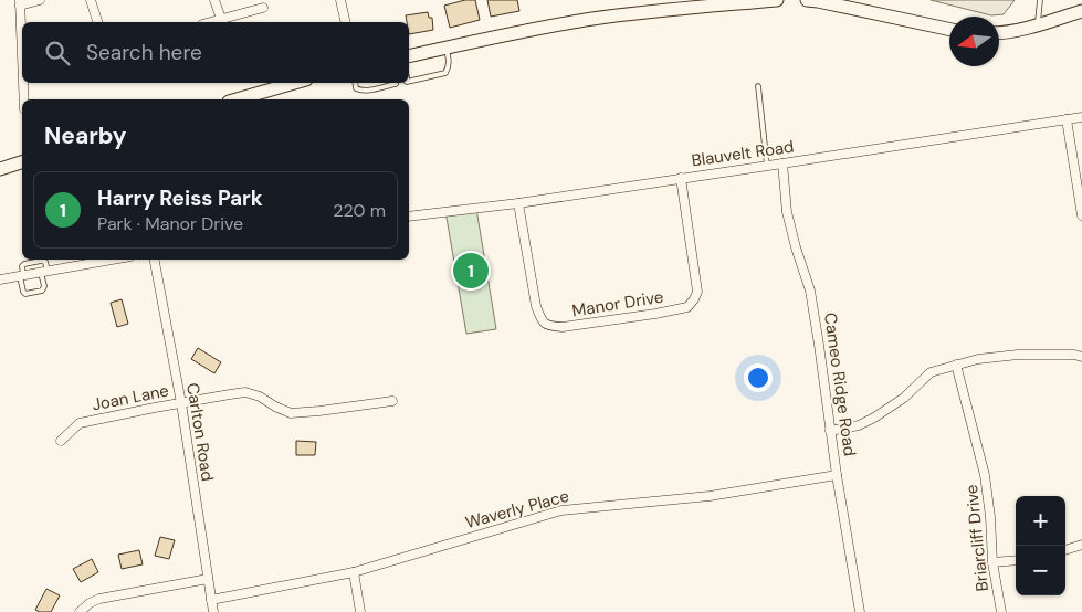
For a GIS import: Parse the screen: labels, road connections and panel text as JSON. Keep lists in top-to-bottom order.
{
  "streets": {
    "street": [
      "Blauvelt Road",
      "Manor Drive",
      "Cameo Ridge Road",
      "Joan Lane",
      "Carlton Road",
      "Waverly Place",
      "Briarcliff Drive"
    ]
  },
  "crossings": [
    ["Blauvelt Road", "Manor Drive"],
    ["Blauvelt Road", "Cameo Ridge Road"],
    ["Cameo Ridge Road", "Waverly Place"],
    ["Joan Lane", "Carlton Road"],
    ["Carlton Road", "Waverly Place"]
  ],
  "north": "left",
  "page": {
    "search": "Search here",
    "heading": "Nearby",
    "list": [
      {
        "mark": "1",
        "name": "Harry Reiss Park",
        "note": "Park · Manor Drive",
        "value": "220 m"
      }
    ],
    "pins": "1",
    "map_buttons": ["+", "−"]
  }
}
